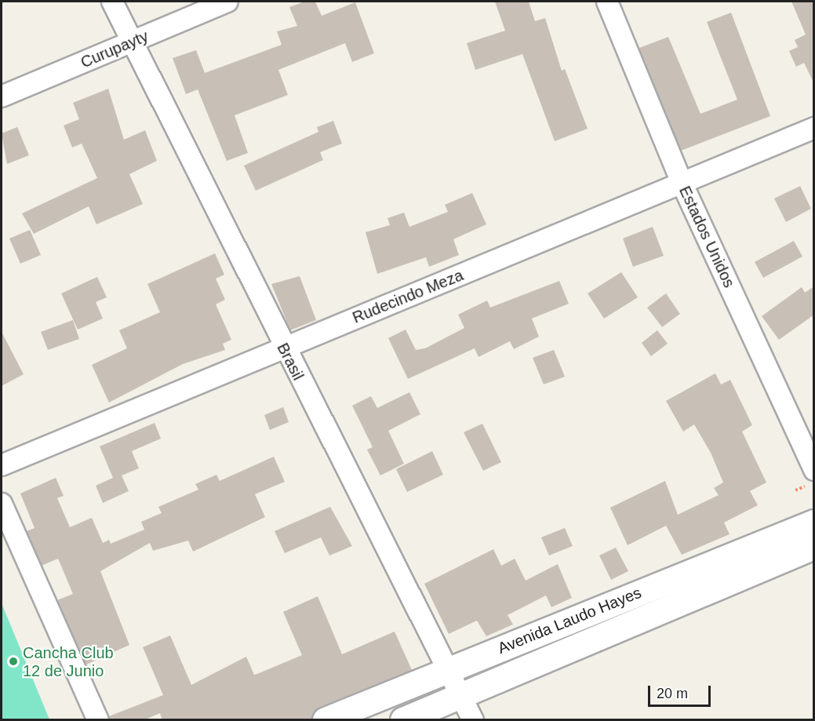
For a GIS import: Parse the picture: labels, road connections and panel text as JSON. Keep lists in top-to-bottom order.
{
  "streets": {
    "street": [
      "Curupayty",
      "Estados Unidos",
      "Rudecindo Meza",
      "Brasil",
      "Avenida Laudo Hayes"
    ]
  },
  "crossings": [
    ["Curupayty", "Brasil"],
    ["Estados Unidos", "Rudecindo Meza"],
    ["Rudecindo Meza", "Brasil"],
    ["Brasil", "Avenida Laudo Hayes"]
  ],
  "places": ["Cancha Club 12 de Junio"],
  "scale_bar": "20 m"
}
